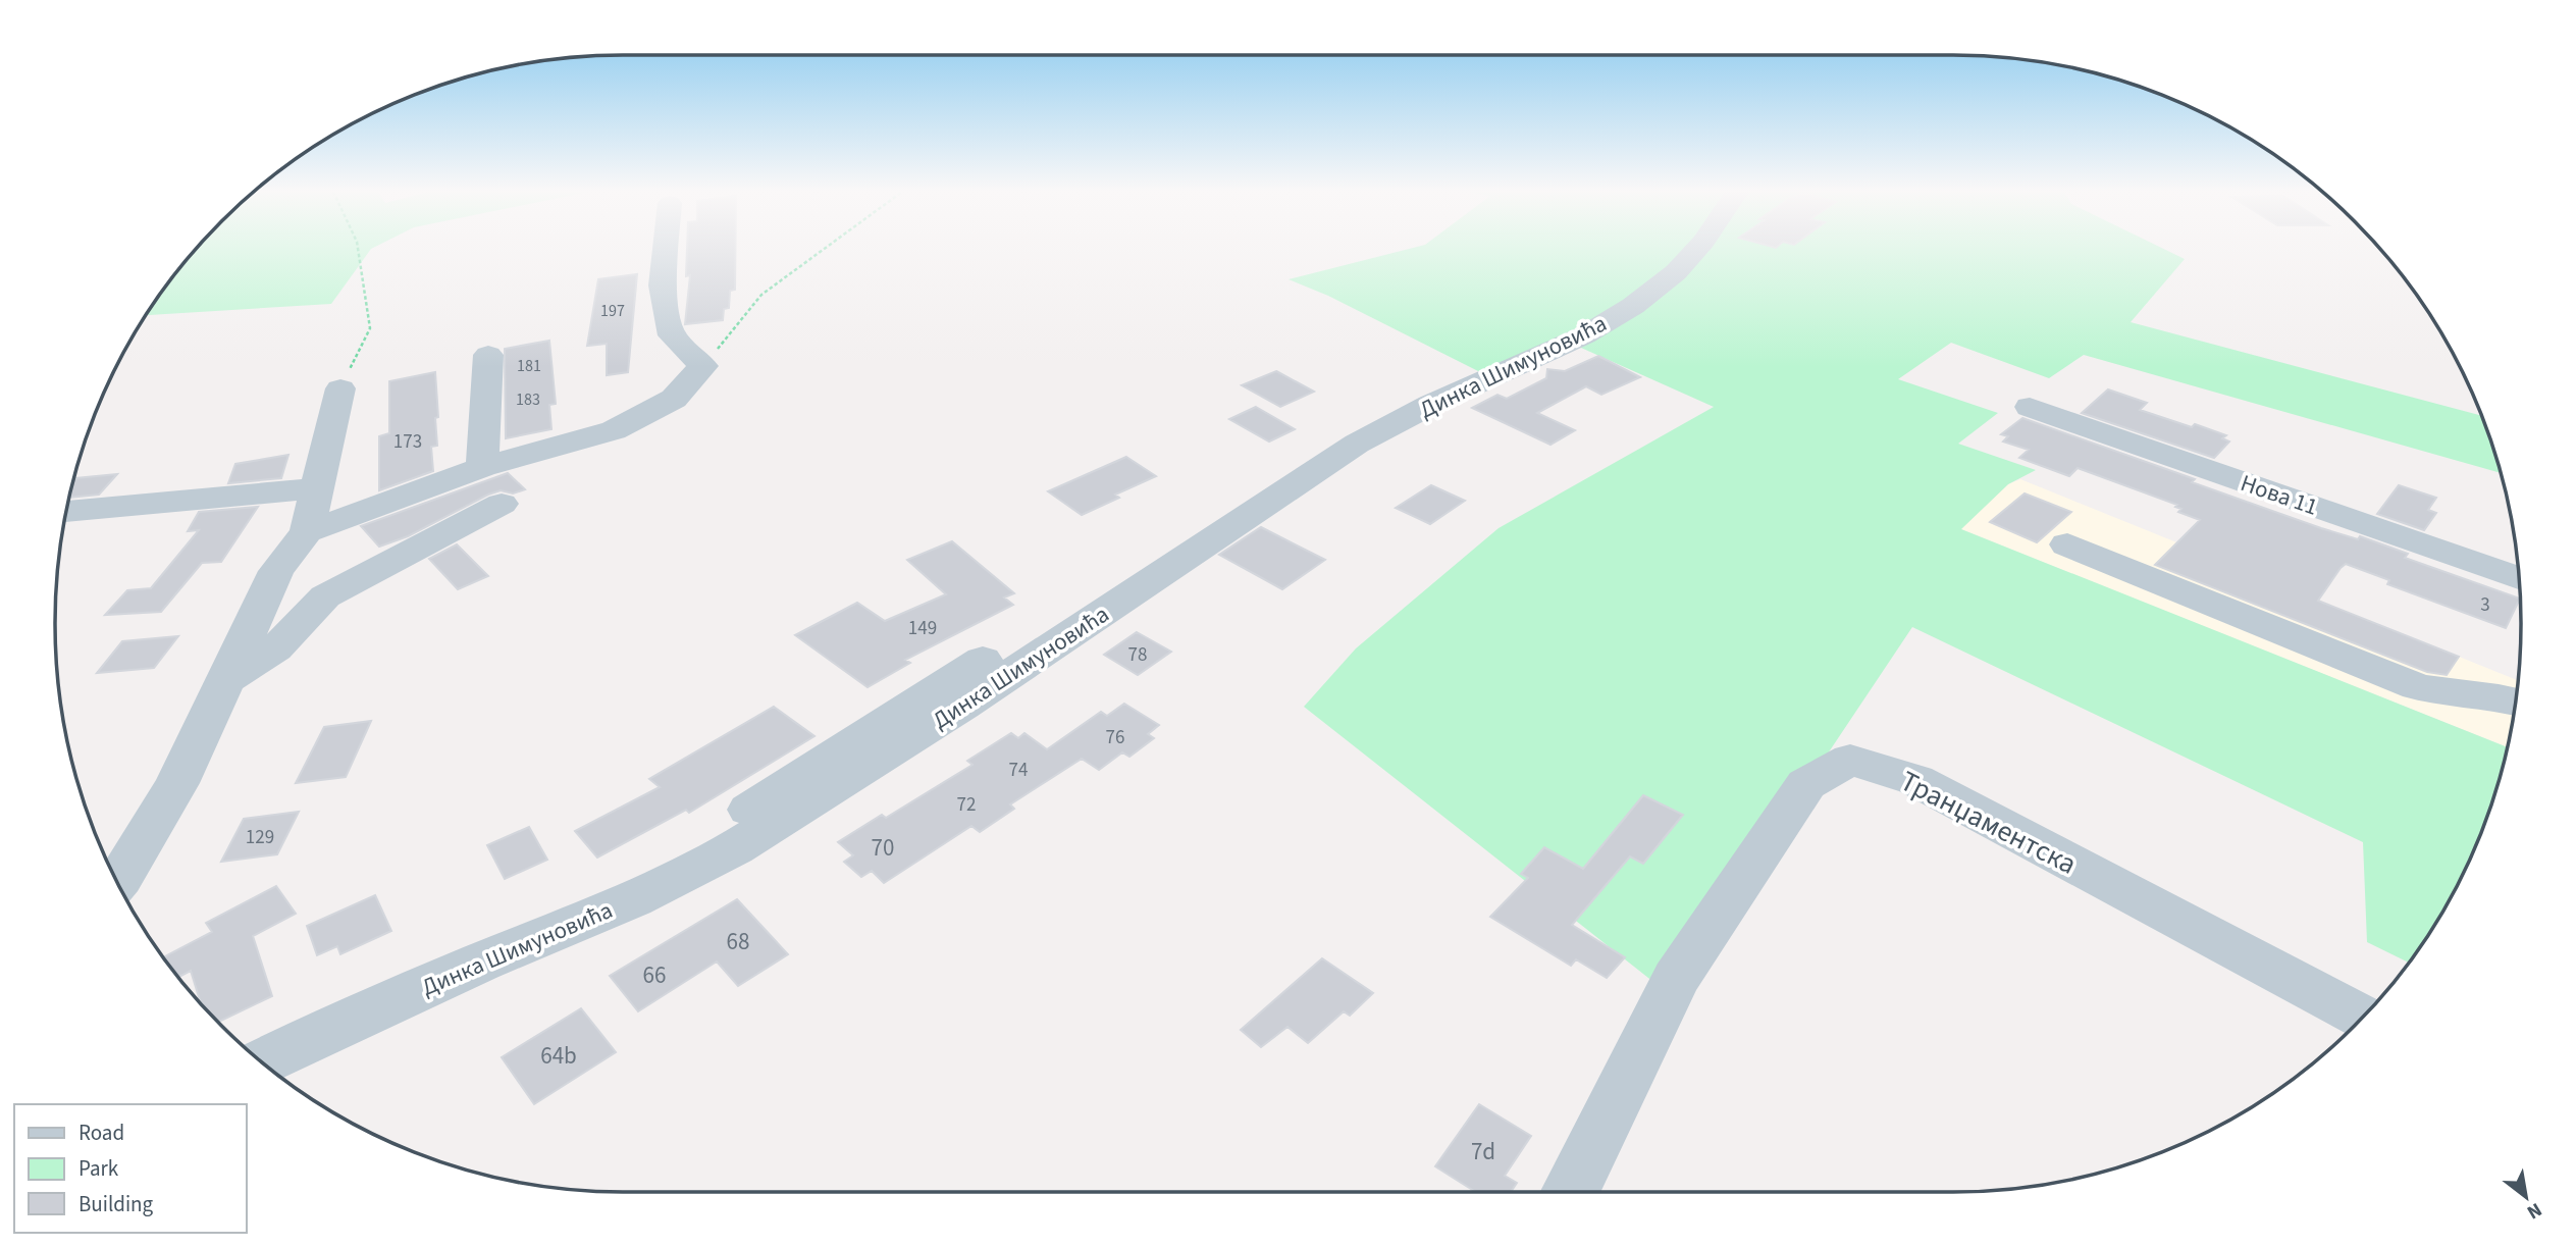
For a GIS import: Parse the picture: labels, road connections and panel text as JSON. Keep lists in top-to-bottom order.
{
  "streets": {
    "street": ["Динка Шимуновића", "Нова 11", "Транџаментска"]
  },
  "house_numbers": [
    "197",
    "181",
    "183",
    "173",
    "3",
    "149",
    "78",
    "76",
    "74",
    "72",
    "129",
    "70",
    "68",
    "66",
    "64b",
    "7d"
  ],
  "legend": ["Road", "Park", "Building"],
  "north": "bottom right"
}
